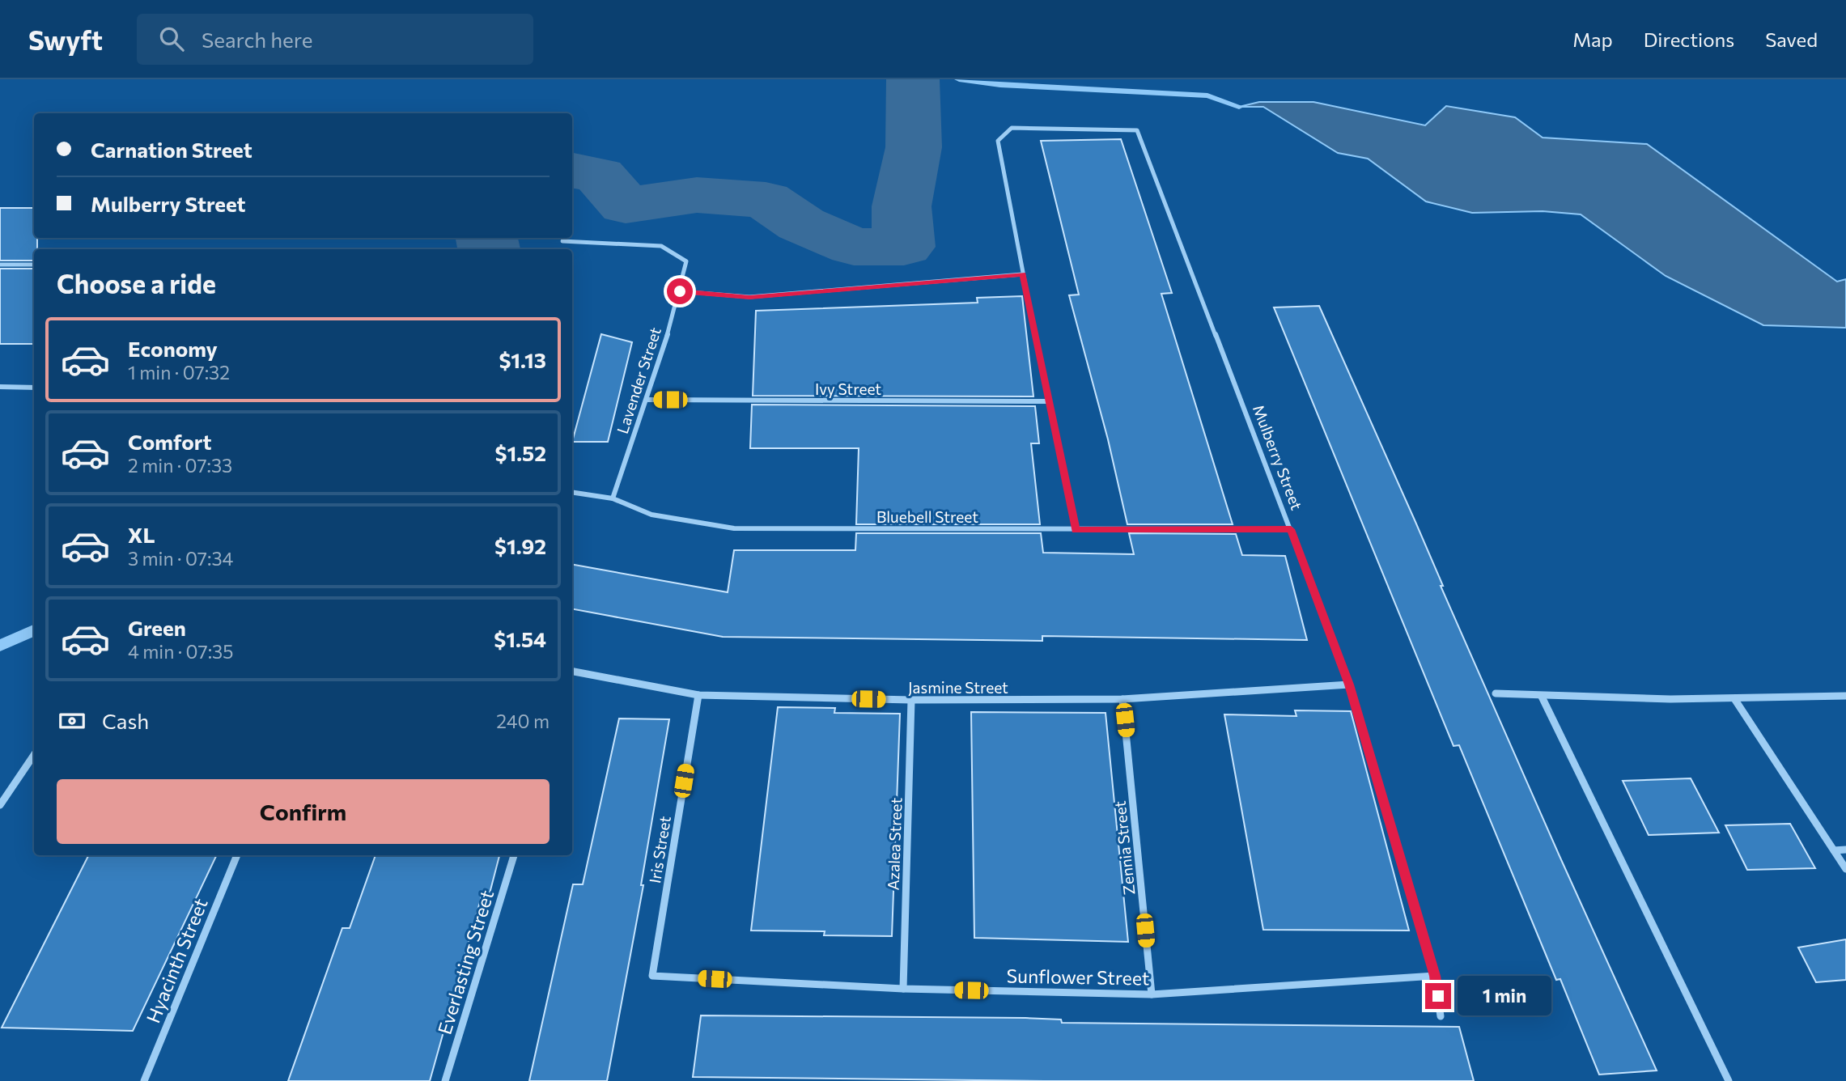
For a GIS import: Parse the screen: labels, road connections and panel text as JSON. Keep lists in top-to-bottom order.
{
  "streets": {
    "street": [
      "Lavender Street",
      "Ivy Street",
      "Mulberry Street",
      "Bluebell Street",
      "Jasmine Street",
      "Azalea Street",
      "Zennia Street",
      "Iris Street",
      "Hyacinth Street",
      "Everlasting Street",
      "Sunflower Street"
    ]
  },
  "crossings": [
    ["Lavender Street", "Ivy Street"],
    ["Lavender Street", "Bluebell Street"],
    ["Mulberry Street", "Bluebell Street"],
    ["Mulberry Street", "Jasmine Street"],
    ["Mulberry Street", "Sunflower Street"],
    ["Jasmine Street", "Azalea Street"],
    ["Jasmine Street", "Zennia Street"],
    ["Jasmine Street", "Iris Street"],
    ["Azalea Street", "Sunflower Street"],
    ["Zennia Street", "Sunflower Street"],
    ["Iris Street", "Sunflower Street"]
  ],
  "page": {
    "header": "Swyft",
    "search": "Search here",
    "nav": ["Map", "Directions", "Saved"],
    "banner": ["Carnation Street", "Mulberry Street"],
    "heading": "Choose a ride",
    "list": [
      {
        "name": "Economy",
        "note": "1 min · 07:32",
        "value": "$1.13"
      },
      {
        "name": "Comfort",
        "note": "2 min · 07:33",
        "value": "$1.52"
      },
      {
        "name": "XL",
        "note": "3 min · 07:34",
        "value": "$1.92"
      },
      {
        "name": "Green",
        "note": "4 min · 07:35",
        "value": "$1.54"
      }
    ],
    "pay": ["Cash", "240 m"],
    "buttons": "Confirm",
    "bubble": "1 min"
  }
}
